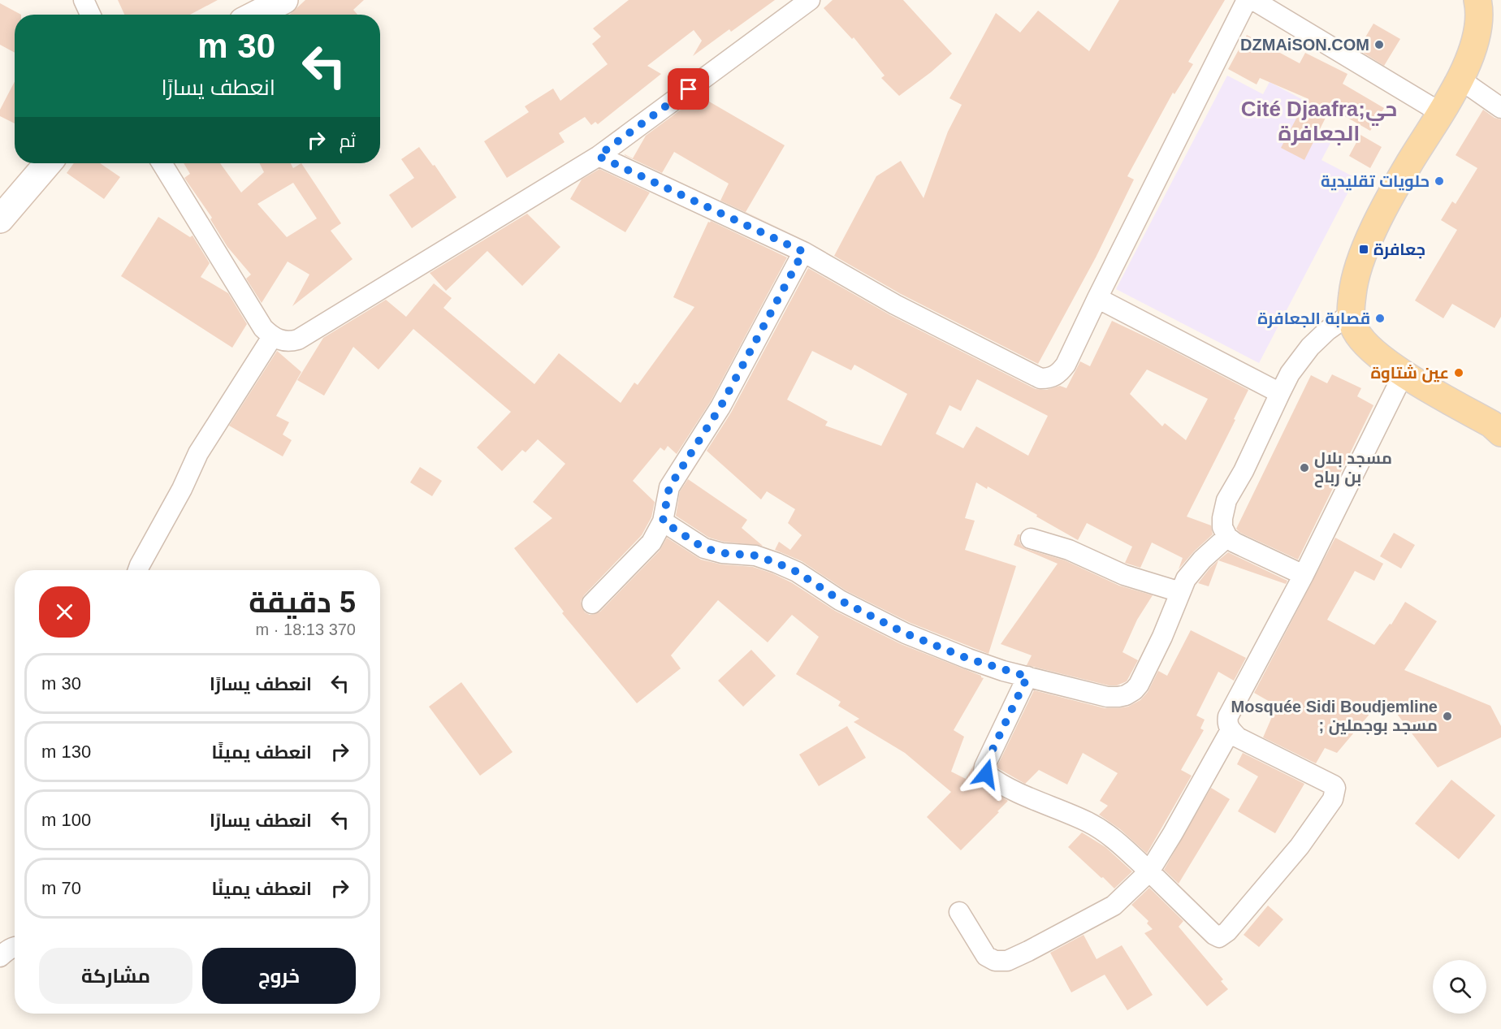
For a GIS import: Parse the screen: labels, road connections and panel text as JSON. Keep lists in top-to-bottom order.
{
  "districts": ["Cité Djaafra;حي الجعافرة"],
  "places": {
    "other": [
      "DZMAiSON.COM",
      "حلويات تقليدية",
      "قصابة الجعافرة",
      "عين شتاوة",
      "مسجد بلال بن رباح",
      "Mosquée Sidi Boudjemline ; مسجد بوجملين"
    ],
    "transit": ["جعافرة"]
  },
  "page": {
    "turn": ["30 m", "انعطف يسارًا"],
    "then": "ثم",
    "heading": ["5 دقيقة", "370 m · 18:13"],
    "list": [
      {
        "name": "انعطف يسارًا",
        "value": "30 m"
      },
      {
        "name": "انعطف يمينًا",
        "value": "130 m"
      },
      {
        "name": "انعطف يسارًا",
        "value": "100 m"
      },
      {
        "name": "انعطف يمينًا",
        "value": "70 m"
      }
    ],
    "buttons": ["خروج", "مشاركة"]
  }
}
